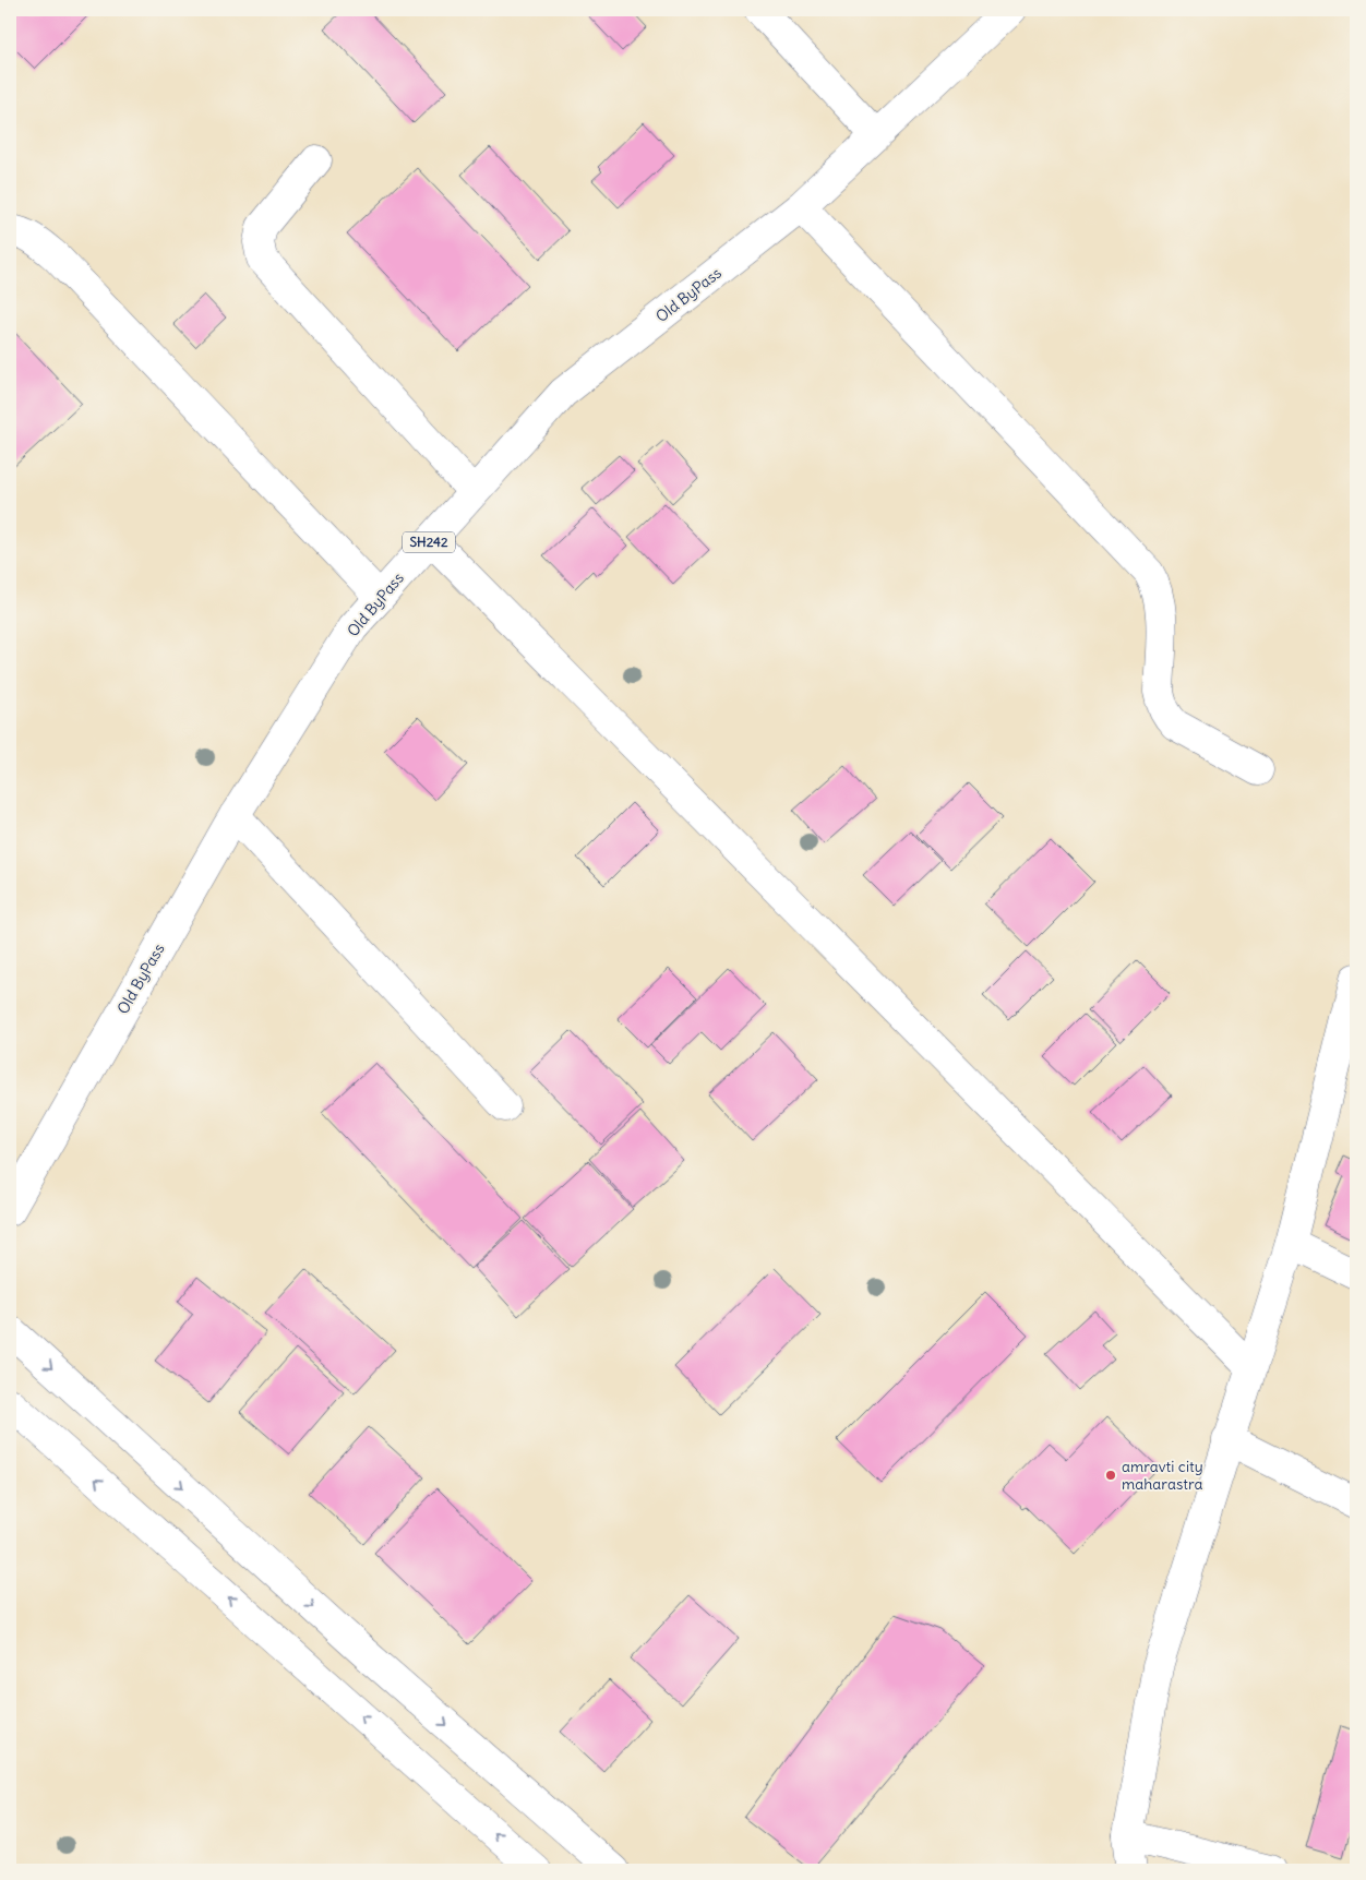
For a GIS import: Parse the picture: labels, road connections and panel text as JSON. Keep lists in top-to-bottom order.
{
  "streets": {
    "street": ["Old ByPass", "SH242"]
  },
  "places": ["amravti city maharastra"]
}
